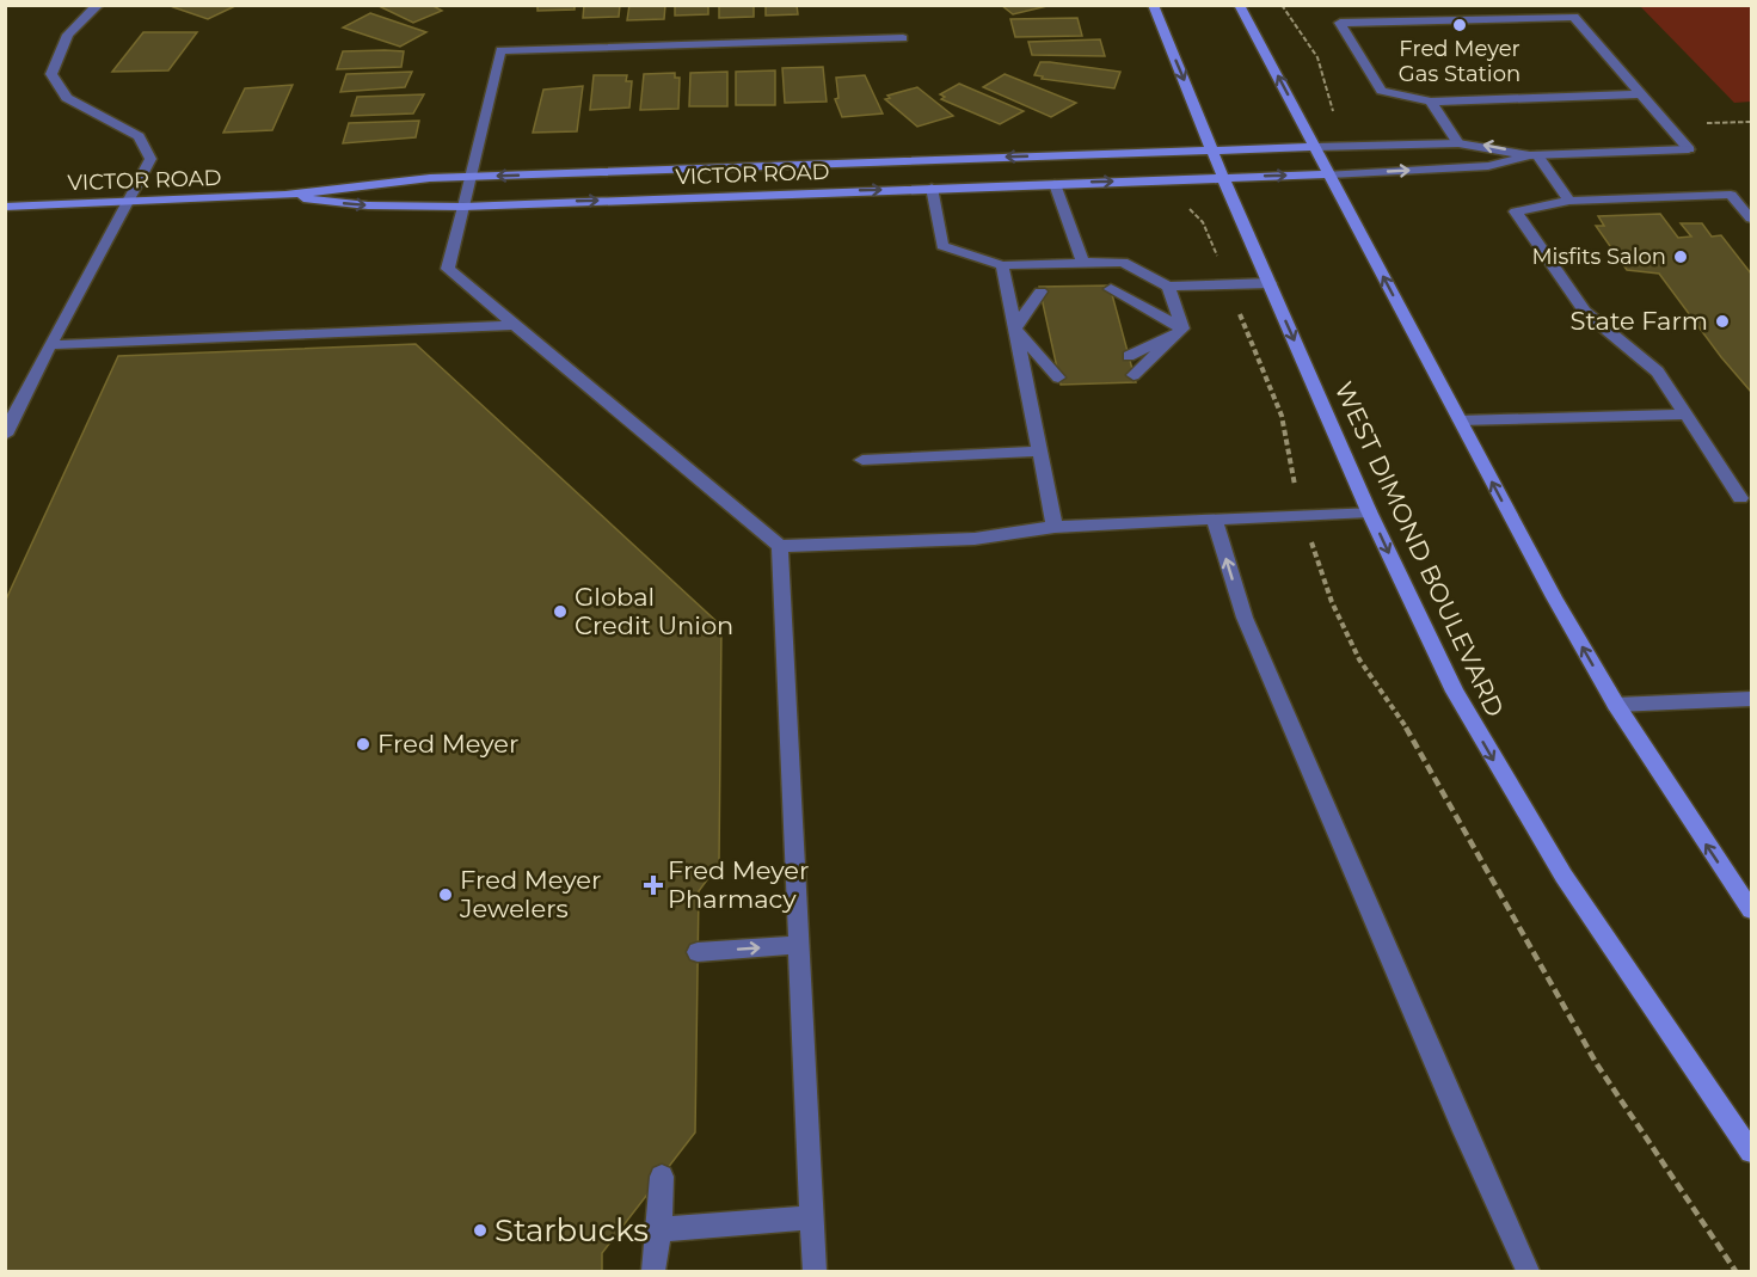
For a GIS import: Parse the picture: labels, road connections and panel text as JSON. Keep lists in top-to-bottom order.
{
  "streets": {
    "main road": ["VICTOR ROAD", "WEST DIMOND BOULEVARD"]
  },
  "crossings": [
    ["VICTOR ROAD", "WEST DIMOND BOULEVARD"]
  ],
  "places": {
    "other": [
      "Fred Meyer Gas Station",
      "Misfits Salon",
      "State Farm",
      "Global Credit Union",
      "Fred Meyer",
      "Fred Meyer Jewelers",
      "Starbucks"
    ],
    "health": ["Fred Meyer Pharmacy"]
  }
}
